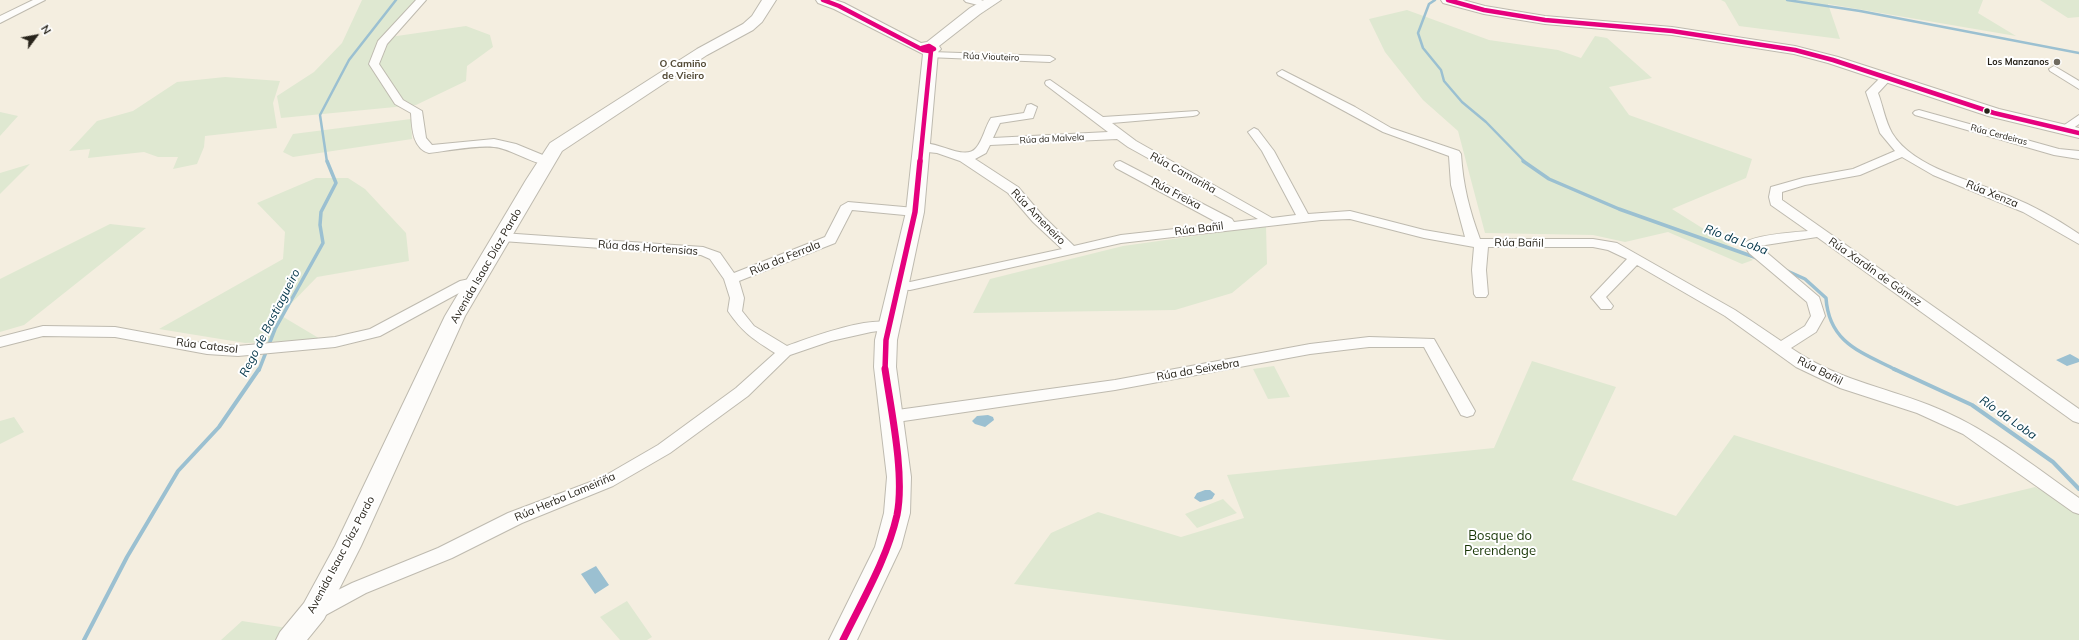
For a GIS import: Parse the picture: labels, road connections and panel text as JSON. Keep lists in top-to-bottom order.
{
  "streets": {
    "street": [
      "Rúa Viouteiro",
      "Rúa Cerdeiras",
      "Rúa da Malvela",
      "Rúa Camariña",
      "Rúa Freixa",
      "Rúa Xenza",
      "Rúa Ameneiro",
      "Rúa Bañil",
      "Rúa das Hortensias",
      "Rúa da Ferrala",
      "Avenida Isaac Díaz Pardo",
      "Rúa Xardín de Gómez",
      "Rúa Catasol",
      "Rúa da Seixebra",
      "Rúa Herba Lameiriña"
    ]
  },
  "crossings": [
    ["Rúa da Malvela", "Rúa Camariña"],
    ["Rúa Camariña", "Rúa Bañil"],
    ["Rúa Freixa", "Rúa Bañil"],
    ["Rúa Xenza", "Rúa Xardín de Gómez"],
    ["Rúa Ameneiro", "Rúa Bañil"],
    ["Rúa das Hortensias", "Rúa da Ferrala"],
    ["Rúa das Hortensias", "Avenida Isaac Díaz Pardo"],
    ["Rúa das Hortensias", "Rúa Herba Lameiriña"],
    ["Avenida Isaac Díaz Pardo", "Rúa Catasol"],
    ["Avenida Isaac Díaz Pardo", "Rúa Herba Lameiriña"]
  ],
  "districts": ["O Camiño de Vieiro"],
  "water": ["Río da Loba", "Rego de Bastiagueiro"],
  "parks": ["Bosque do Perendenge"],
  "places": ["Los Manzanos"],
  "north": "top right"
}
